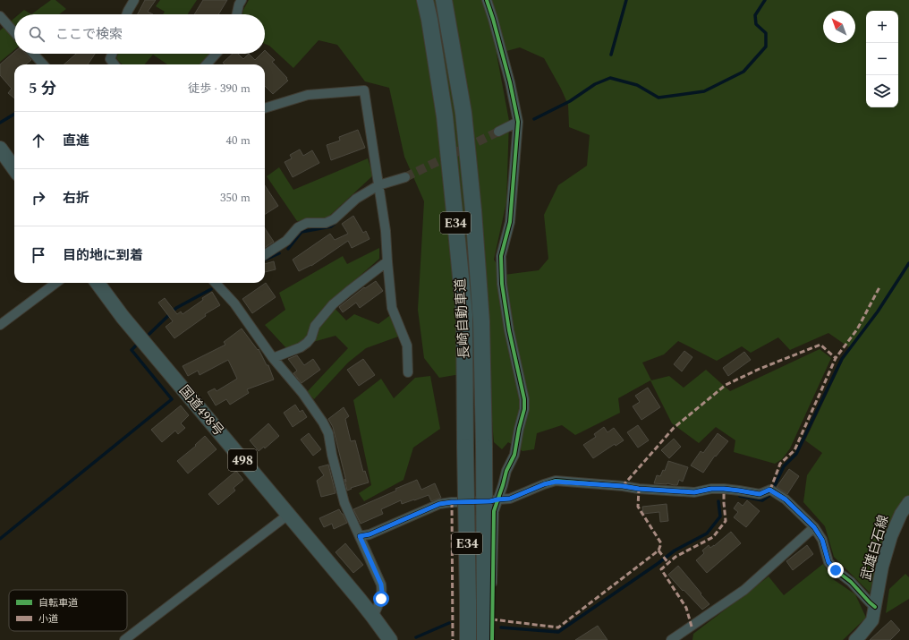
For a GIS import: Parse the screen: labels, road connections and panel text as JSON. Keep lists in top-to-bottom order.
{
  "streets": {
    "highway": [
      "E34",
      "長崎自動車道",
      "国道498号",
      "498"
    ],
    "main road": ["武雄白石線"]
  },
  "legend": ["自転車道", "小道"],
  "north": "top left",
  "page": {
    "map_buttons": ["+", "−"],
    "search": "ここで検索",
    "heading": ["5 分", "徒歩 · 390 m"],
    "list": [
      ["直進", "40 m"],
      ["右折", "350 m"],
      "目的地に到着"
    ]
  }
}
